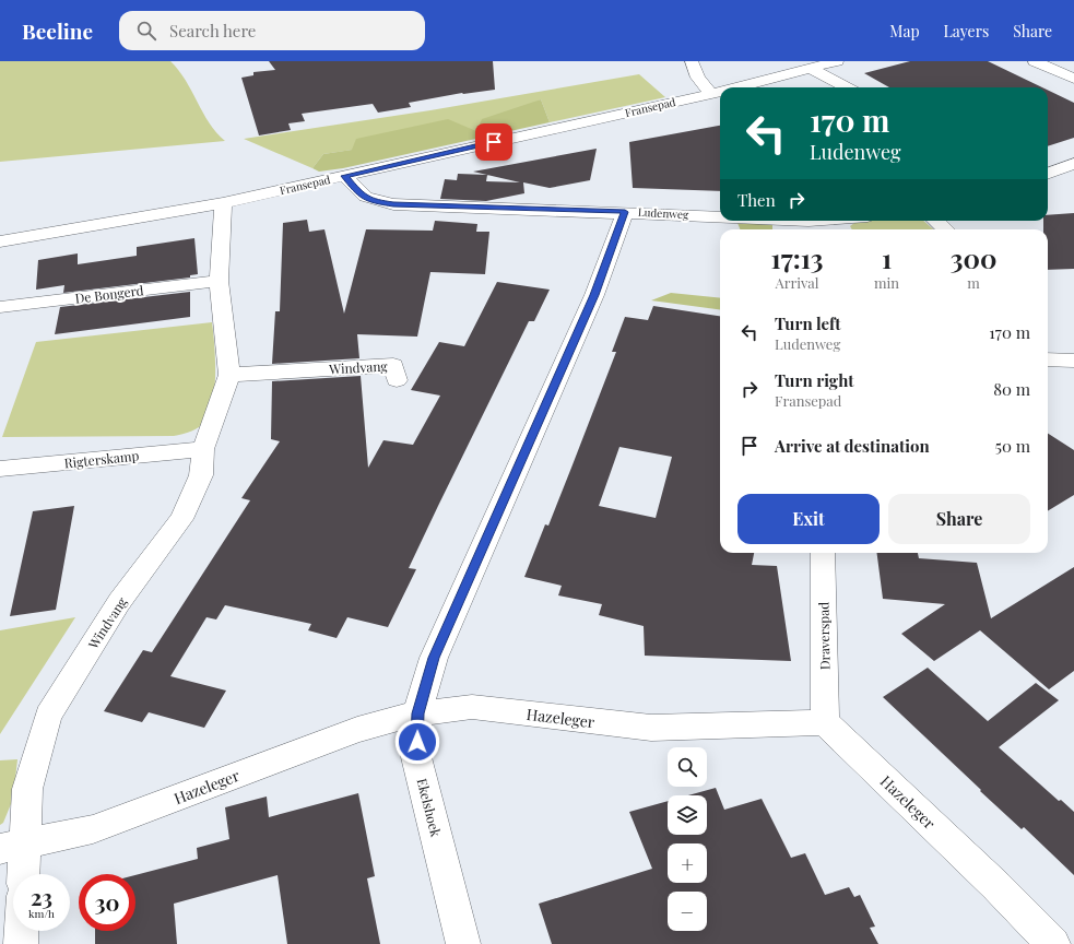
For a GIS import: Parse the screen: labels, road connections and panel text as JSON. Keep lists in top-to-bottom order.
{
  "streets": {
    "street": [
      "Fransepad",
      "Ludenweg",
      "De Bongerd",
      "Windvang",
      "Rigterskamp",
      "Draverspad",
      "Hazeleger",
      "Ekelshoek"
    ]
  },
  "crossings": [
    ["Fransepad", "Ludenweg"],
    ["Fransepad", "Windvang"],
    ["Ludenweg", "Ekelshoek"],
    ["De Bongerd", "Windvang"],
    ["Windvang", "Rigterskamp"],
    ["Windvang", "Hazeleger"],
    ["Draverspad", "Hazeleger"],
    ["Hazeleger", "Ekelshoek"]
  ],
  "page": {
    "header": "Beeline",
    "search": "Search here",
    "nav": ["Map", "Layers", "Share"],
    "turn": ["170 m", "Ludenweg"],
    "then": "Then",
    "eta": [
      "17:13",
      "Arrival",
      "1",
      "min",
      "300",
      "m"
    ],
    "list": [
      {
        "name": "Turn left",
        "note": "Ludenweg",
        "value": "170 m"
      },
      {
        "name": "Turn right",
        "note": "Fransepad",
        "value": "80 m"
      },
      {
        "name": "Arrive at destination",
        "value": "50 m"
      }
    ],
    "buttons": ["Exit", "Share"],
    "map_buttons": ["+", "−"],
    "speed": "23 km/h",
    "limit": "30"
  }
}
